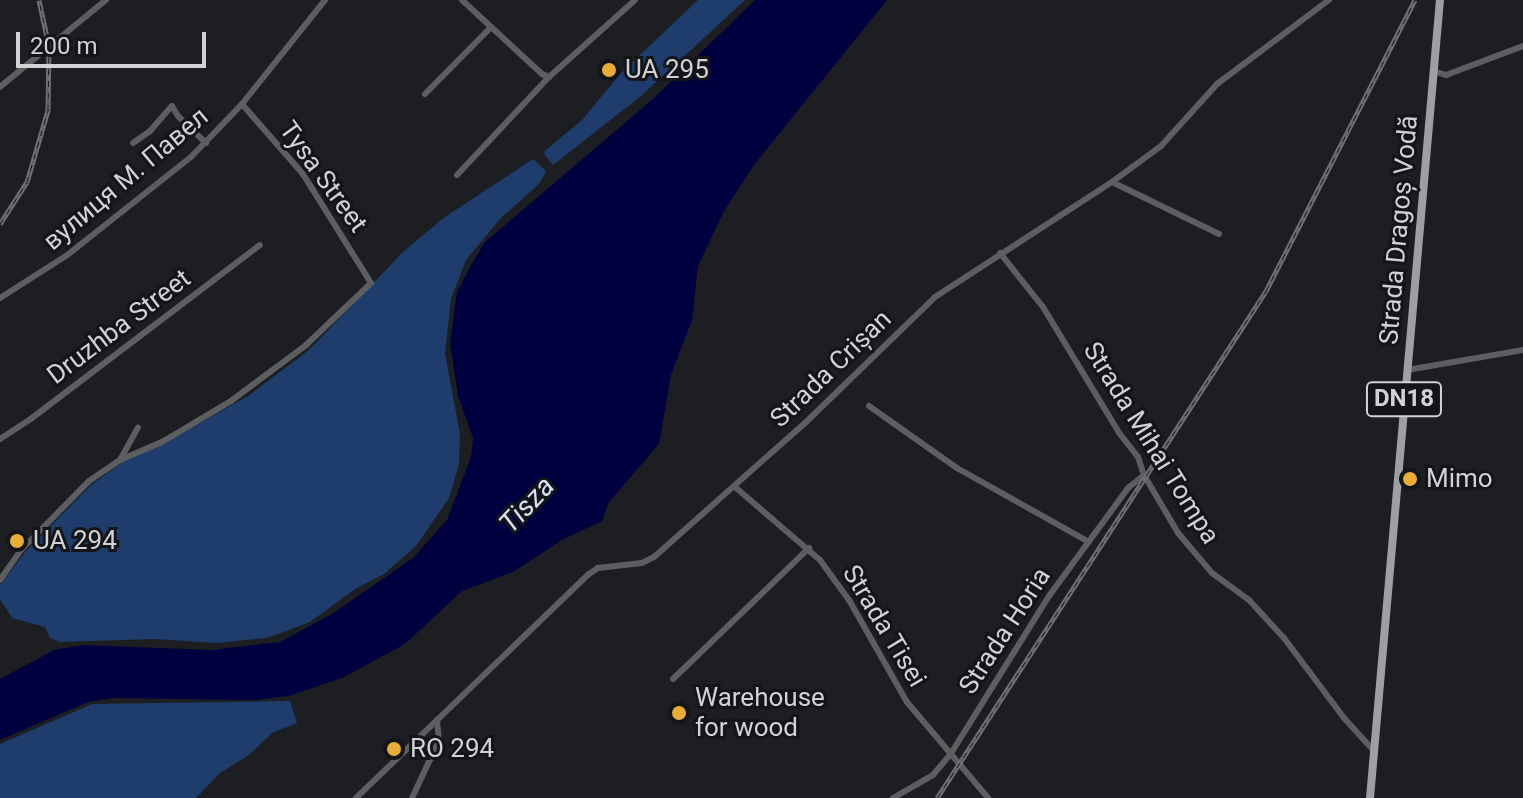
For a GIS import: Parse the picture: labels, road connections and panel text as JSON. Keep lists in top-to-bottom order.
{
  "streets": {
    "main road": ["Strada Dragoș Vodă", "DN18"],
    "street": [
      "Tysa Street",
      "вулиця М. Павел",
      "Druzhba Street",
      "Strada Crișan",
      "Strada Mihai Tompa",
      "Strada Tisei",
      "Strada Horia"
    ]
  },
  "crossings": [
    ["Tysa Street", "вулиця М. Павел"],
    ["Strada Dragoș Vodă", "Strada Mihai Tompa"],
    ["Strada Crișan", "Strada Mihai Tompa"],
    ["Strada Crișan", "Strada Tisei"],
    ["Strada Mihai Tompa", "Strada Horia"],
    ["Strada Tisei", "Strada Horia"]
  ],
  "water": ["Tisza"],
  "places": [
    "UA 295",
    "Mimo",
    "UA 294",
    "Warehouse for wood",
    "RO 294"
  ],
  "scale_bar": "200 m"
}
